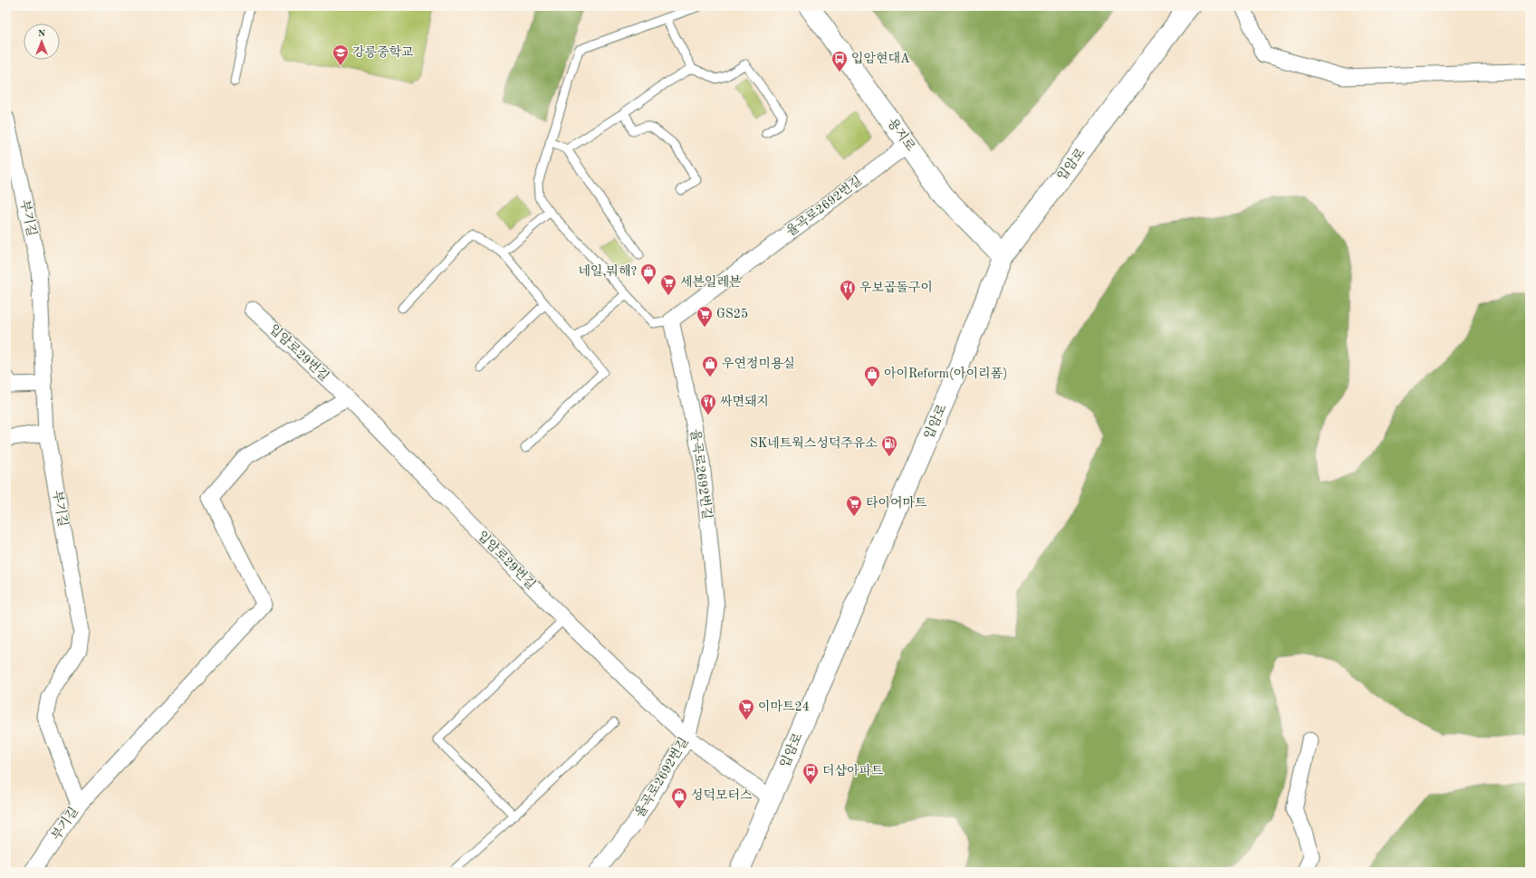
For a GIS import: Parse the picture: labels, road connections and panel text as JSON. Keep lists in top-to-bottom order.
{
  "streets": {
    "street": [
      "용지로",
      "입암로",
      "율곡로2692번길",
      "부기길",
      "입암로29번길"
    ]
  },
  "crossings": [
    ["용지로", "입암로"],
    ["용지로", "율곡로2692번길"],
    ["입암로", "입암로29번길"],
    ["율곡로2692번길", "입암로29번길"]
  ],
  "places": {
    "school or university": ["강릉중학교"],
    "bus stop": ["입암현대A", "더샵아파트"],
    "shop": [
      "네일,뭐해?",
      "우연정미용실",
      "아이Reform(아이리폼)",
      "성덕모터스"
    ],
    "supermarket": [
      "세븐일레븐",
      "GS25",
      "타이어마트",
      "이마트24"
    ],
    "restaurant": ["우보곱돌구이", "싸면돼지"],
    "fuel station": ["SK네트웍스성덕주유소"]
  },
  "north": "top"
}
